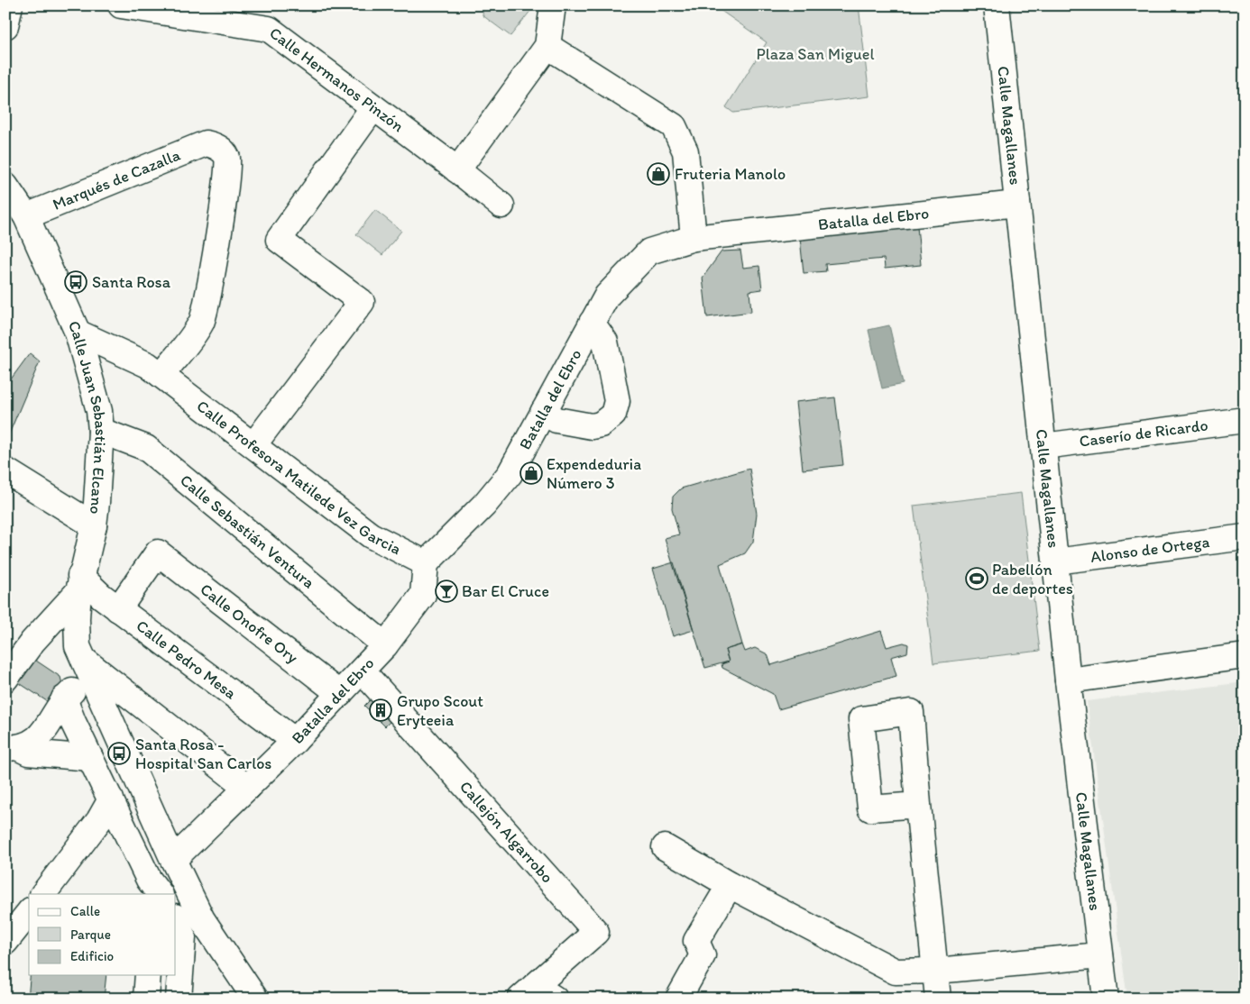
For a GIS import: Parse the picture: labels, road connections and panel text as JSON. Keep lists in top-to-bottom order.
{
  "streets": {
    "street": [
      "Calle Hermanos Pinzón",
      "Calle Magallanes",
      "Marqués de Cazalla",
      "Batalla del Ebro",
      "Calle Juan Sebastián Elcano",
      "Caserío de Ricardo",
      "Calle Profesora Matilede Vez Garcia",
      "Calle Sebastián Ventura",
      "Alonso de Ortega",
      "Calle Onofre Ory",
      "Calle Pedro Mesa",
      "Callejón Algarrobo"
    ]
  },
  "crossings": [
    ["Calle Magallanes", "Batalla del Ebro"],
    ["Calle Magallanes", "Caserío de Ricardo"],
    ["Calle Magallanes", "Alonso de Ortega"],
    ["Marqués de Cazalla", "Calle Juan Sebastián Elcano"],
    ["Marqués de Cazalla", "Calle Profesora Matilede Vez Garcia"],
    ["Batalla del Ebro", "Calle Juan Sebastián Elcano"],
    ["Batalla del Ebro", "Calle Profesora Matilede Vez Garcia"],
    ["Batalla del Ebro", "Calle Sebastián Ventura"],
    ["Batalla del Ebro", "Calle Onofre Ory"],
    ["Batalla del Ebro", "Calle Pedro Mesa"],
    ["Batalla del Ebro", "Callejón Algarrobo"],
    ["Calle Juan Sebastián Elcano", "Calle Profesora Matilede Vez Garcia"],
    ["Calle Juan Sebastián Elcano", "Calle Sebastián Ventura"],
    ["Calle Juan Sebastián Elcano", "Calle Pedro Mesa"],
    ["Calle Onofre Ory", "Calle Pedro Mesa"]
  ],
  "parks": ["Plaza San Miguel"],
  "places": {
    "shop": ["Fruteria Manolo", "Expendeduria Número 3"],
    "bus stop": ["Santa Rosa", "Santa Rosa - Hospital San Carlos"],
    "sports": ["Pabellón de deportes"],
    "bar": ["Bar El Cruce"],
    "building": ["Grupo Scout Eryteeia"]
  },
  "legend": ["Calle", "Parque", "Edificio"]
}
